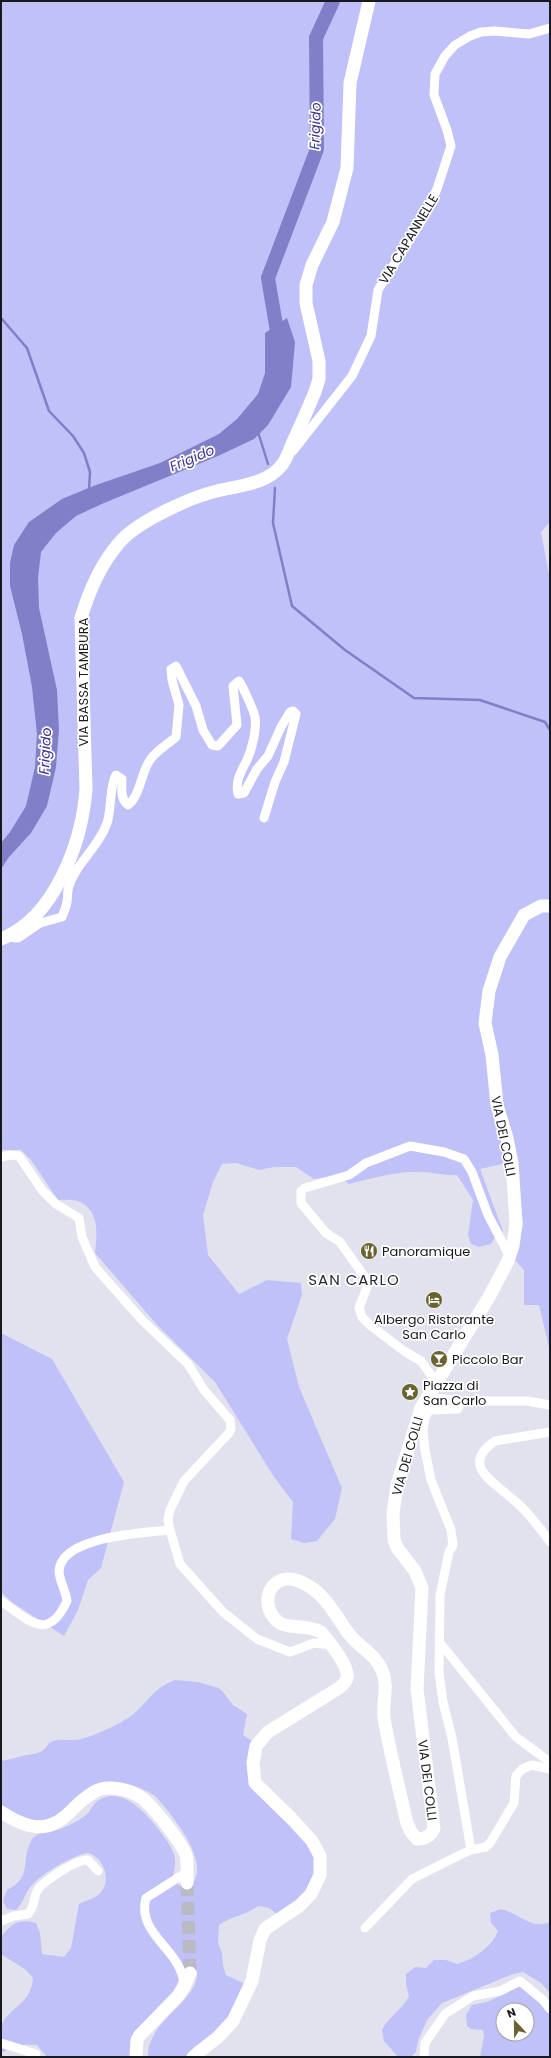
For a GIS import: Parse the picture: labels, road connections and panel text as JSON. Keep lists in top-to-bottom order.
{
  "streets": {
    "street": ["VIA CAPANNELLE", "VIA BASSA TAMBURA", "VIA DEI COLLI"]
  },
  "crossings": [
    ["VIA CAPANNELLE", "VIA BASSA TAMBURA"]
  ],
  "districts": ["SAN CARLO"],
  "water": ["Frigido"],
  "places": {
    "restaurant": ["Panoramique"],
    "hotel": ["Albergo Ristorante San Carlo"],
    "bar": ["Piccolo Bar"],
    "place": ["Piazza di San Carlo"]
  },
  "north": "top"
}
